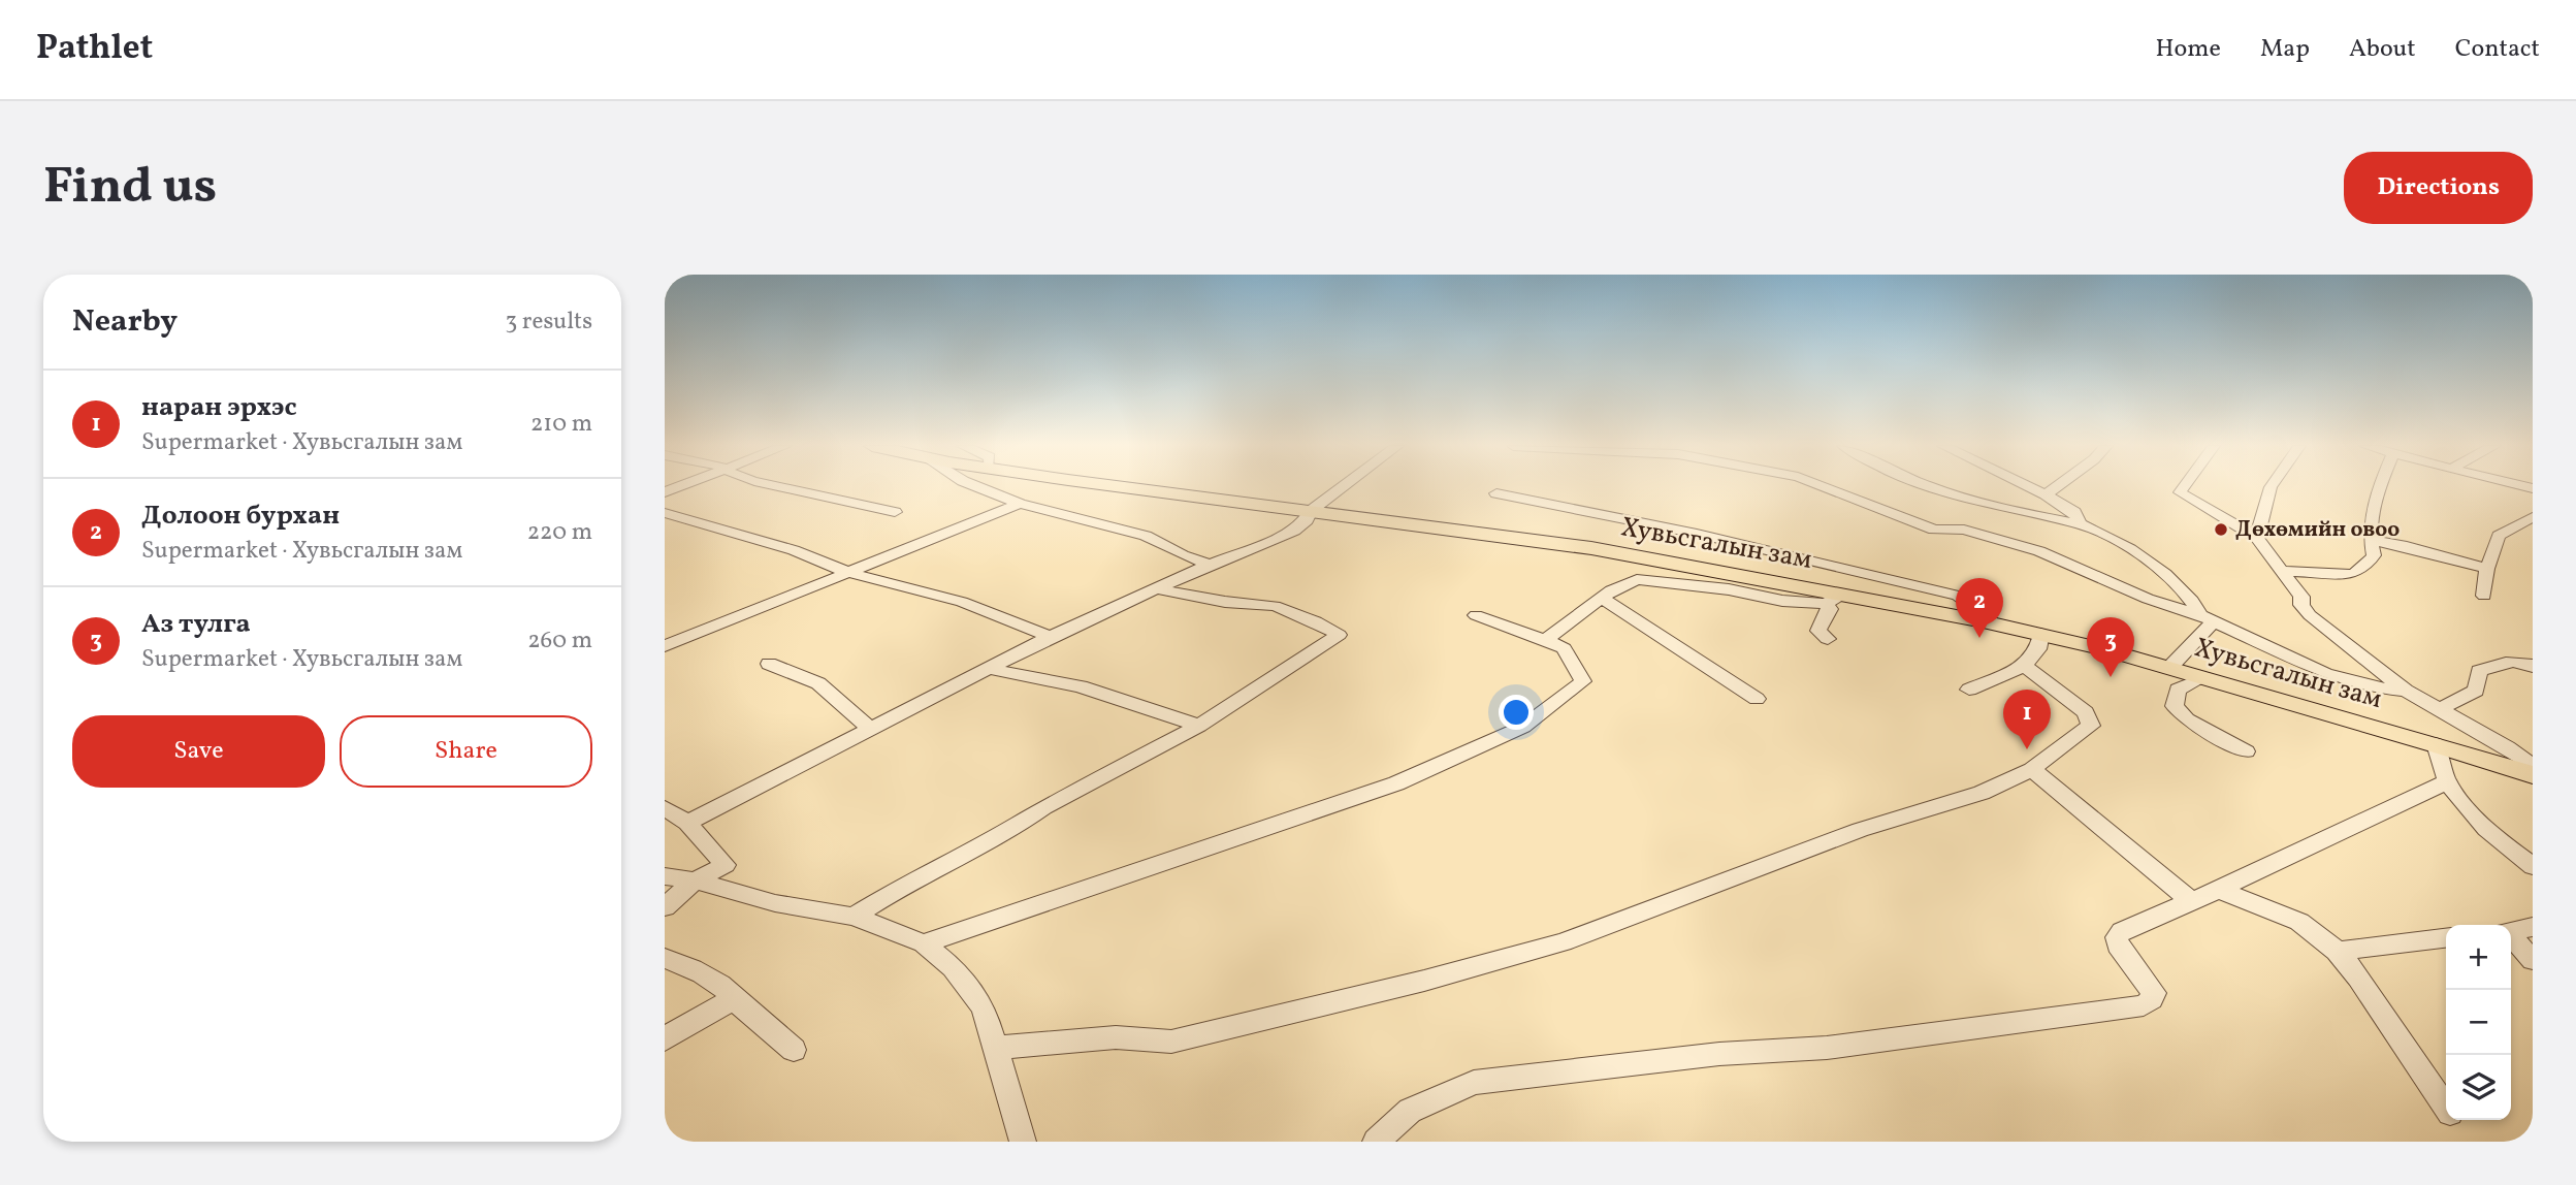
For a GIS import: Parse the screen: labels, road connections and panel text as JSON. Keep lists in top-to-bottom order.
{
  "streets": {
    "main road": ["Хувьсгалын зам"]
  },
  "places": ["Дөхөмийн овоо"],
  "page": {
    "header": "Pathlet",
    "nav": [
      "Home",
      "Map",
      "About",
      "Contact"
    ],
    "buttons": [
      "Directions",
      ["Save", "Share"]
    ],
    "title": "Find us",
    "heading": ["Nearby", "3 results"],
    "list": [
      {
        "mark": "1",
        "name": "наран эрхэс",
        "note": "Supermarket · Хувьсгалын зам",
        "value": "210 m"
      },
      {
        "mark": "2",
        "name": "Долоон бурхан",
        "note": "Supermarket · Хувьсгалын зам",
        "value": "220 m"
      },
      {
        "mark": "3",
        "name": "Аз тулга",
        "note": "Supermarket · Хувьсгалын зам",
        "value": "260 m"
      }
    ],
    "pins": ["2", "3", "1"],
    "map_buttons": ["+", "−"]
  }
}
